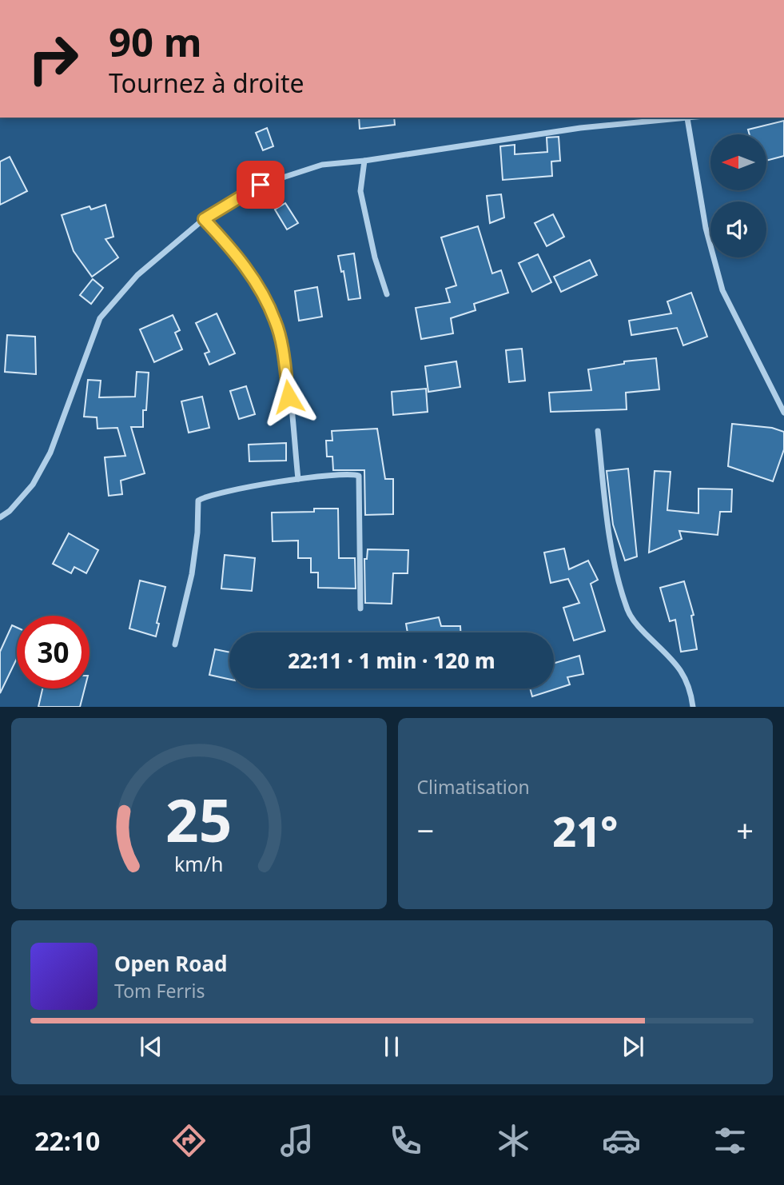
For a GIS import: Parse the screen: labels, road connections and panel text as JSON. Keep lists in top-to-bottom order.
{
  "north": "left",
  "page": {
    "turn": ["90 m", "Tournez à droite"],
    "limit": "30",
    "trip": "22:11 · 1 min · 120 m",
    "tile": "Climatisation",
    "heat": ["−", "21°", "+"],
    "song": ["Open Road", "Tom Ferris"],
    "tabs": "22:10",
    "gauge": ["25", "km/h"]
  }
}
